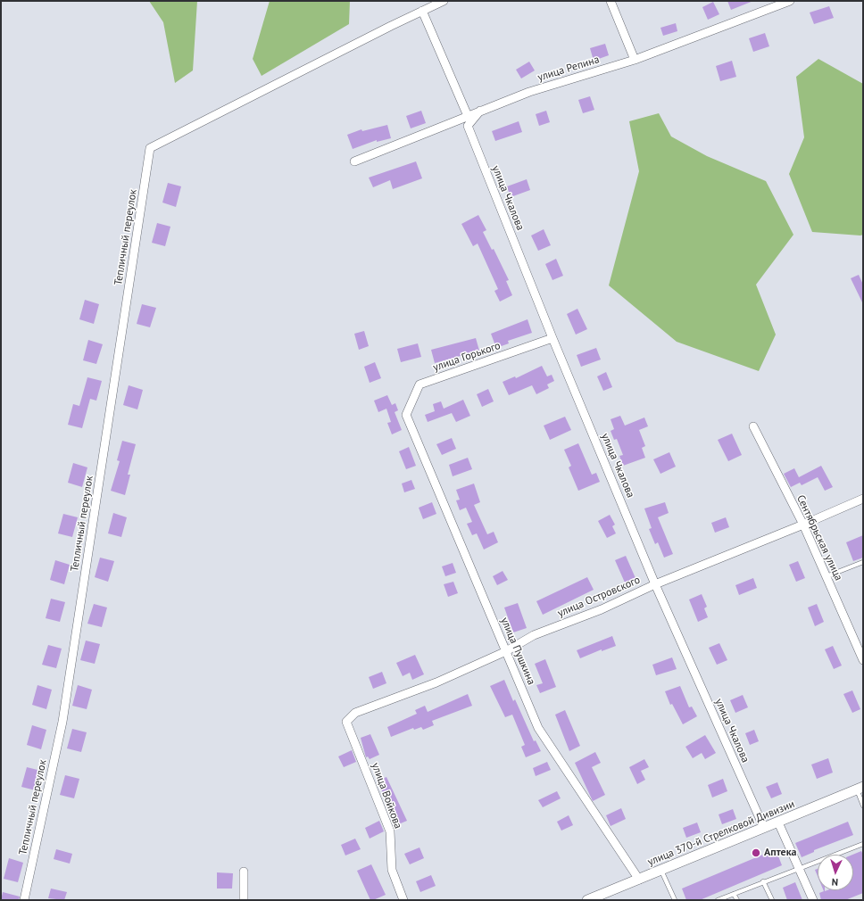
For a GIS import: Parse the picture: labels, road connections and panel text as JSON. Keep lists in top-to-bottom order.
{
  "streets": {
    "street": [
      "улица Репина",
      "улица Чкалова",
      "Тепличный переулок",
      "улица Горького",
      "Сентябрьская улица",
      "улица Островского",
      "улица Пушкина",
      "улица Войкова",
      "улица 370-й Стрелковой Дивизии"
    ]
  },
  "crossings": [
    ["улица Репина", "улица Чкалова"],
    ["улица Чкалова", "улица Горького"],
    ["улица Чкалова", "улица Островского"],
    ["улица Чкалова", "улица 370-й Стрелковой Дивизии"],
    ["улица Горького", "улица Пушкина"],
    ["Сентябрьская улица", "улица Островского"],
    ["улица Островского", "улица Пушкина"],
    ["улица Островского", "улица Войкова"],
    ["улица Пушкина", "улица 370-й Стрелковой Дивизии"]
  ],
  "places": ["Аптека"],
  "north": "bottom"
}
